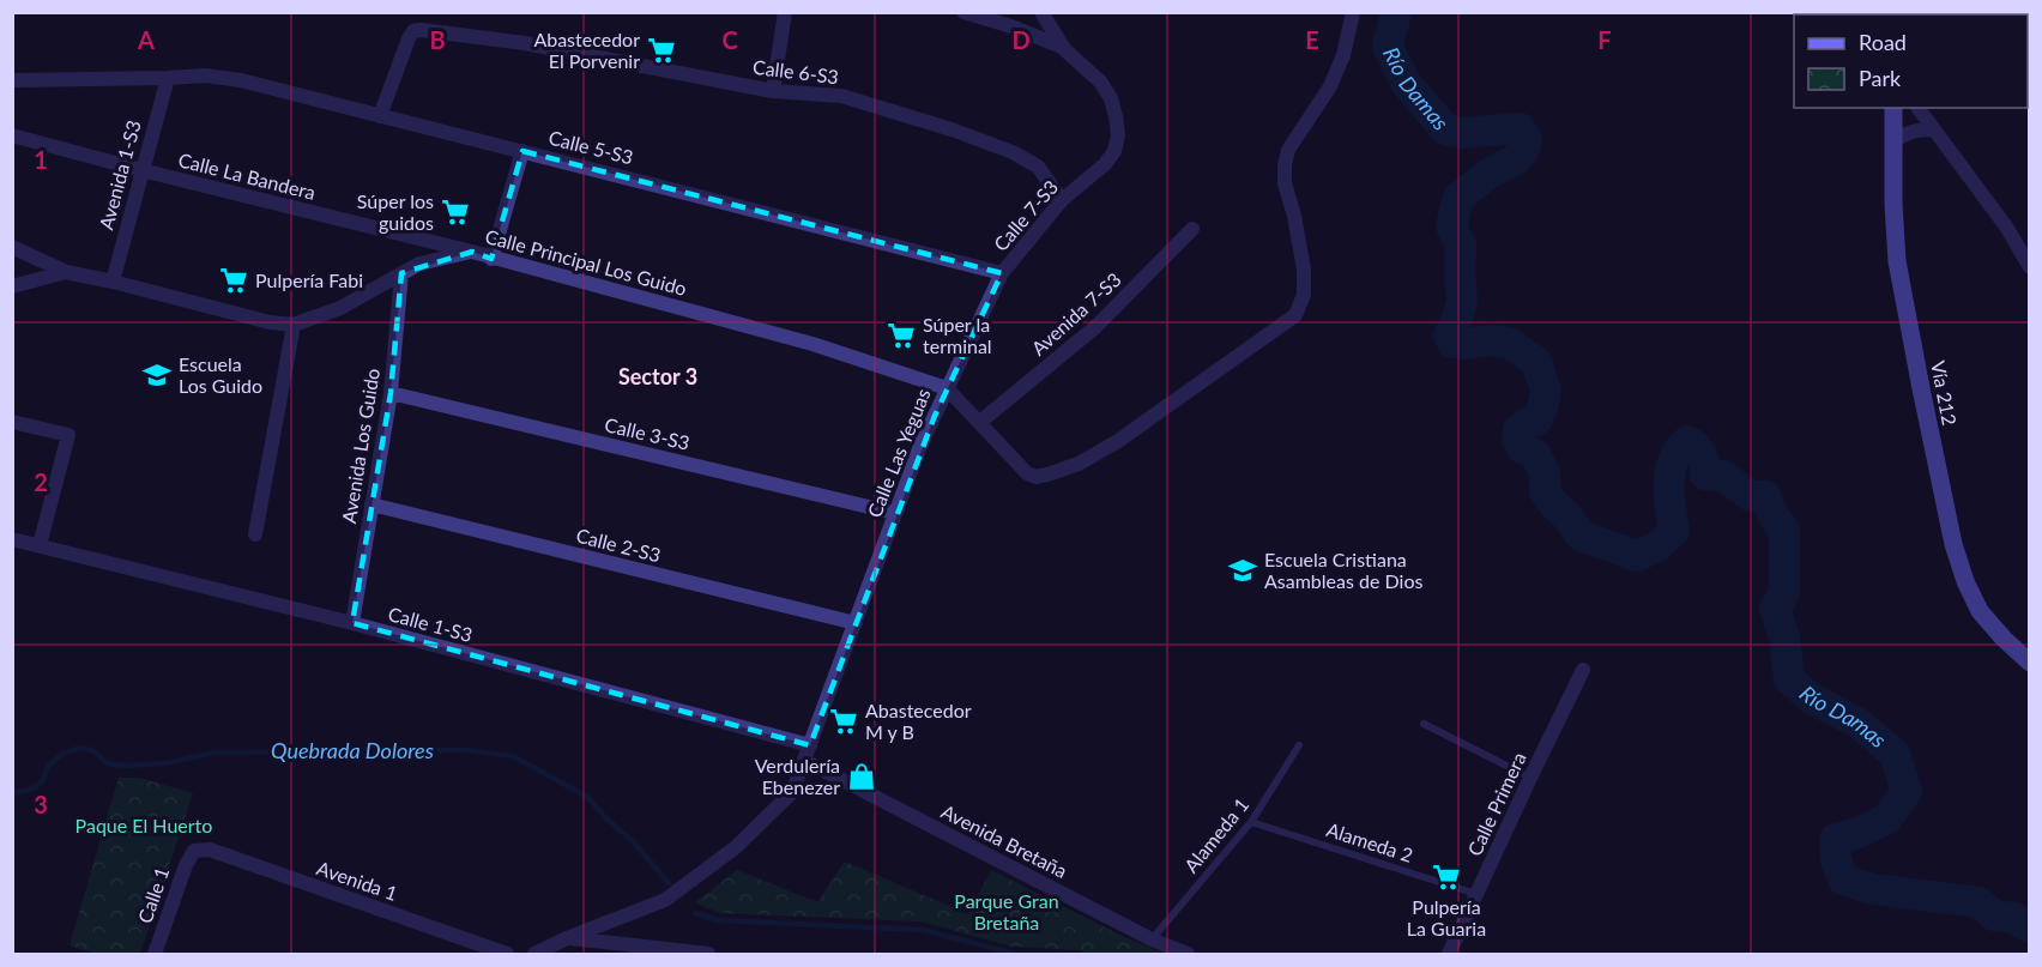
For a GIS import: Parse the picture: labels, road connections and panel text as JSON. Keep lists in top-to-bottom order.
{
  "streets": {
    "main road": ["Vía 212"],
    "street": [
      "Calle 6-S3",
      "Calle 5-S3",
      "Avenida 1-S3",
      "Calle La Bandera",
      "Calle 7-S3",
      "Calle Principal Los Guido",
      "Avenida 7-S3",
      "Calle 3-S3",
      "Avenida Los Guido",
      "Calle Las Yeguas",
      "Calle 2-S3",
      "Calle 1-S3",
      "Calle Primera",
      "Avenida Bretaña",
      "Avenida 1",
      "Calle 1"
    ],
    "lane": ["Alameda 1", "Alameda 2"]
  },
  "crossings": [
    ["Calle 6-S3", "Calle 5-S3"],
    ["Calle 6-S3", "Calle 7-S3"],
    ["Calle 5-S3", "Avenida 1-S3"],
    ["Calle 5-S3", "Calle 7-S3"],
    ["Avenida 1-S3", "Calle La Bandera"],
    ["Avenida 1-S3", "Calle Principal Los Guido"],
    ["Calle La Bandera", "Calle Principal Los Guido"],
    ["Calle 7-S3", "Calle Principal Los Guido"],
    ["Calle 7-S3", "Calle Las Yeguas"],
    ["Calle Principal Los Guido", "Avenida Los Guido"],
    ["Calle Principal Los Guido", "Calle Las Yeguas"],
    ["Avenida 7-S3", "Calle Las Yeguas"],
    ["Calle 3-S3", "Avenida Los Guido"],
    ["Calle 3-S3", "Calle Las Yeguas"],
    ["Avenida Los Guido", "Calle 2-S3"],
    ["Avenida Los Guido", "Calle 1-S3"],
    ["Calle Las Yeguas", "Calle 2-S3"],
    ["Calle Las Yeguas", "Calle 1-S3"],
    ["Calle Las Yeguas", "Avenida Bretaña"],
    ["Calle Primera", "Alameda 2"],
    ["Alameda 1", "Avenida Bretaña"],
    ["Alameda 1", "Alameda 2"],
    ["Avenida 1", "Calle 1"]
  ],
  "districts": ["Sector 3"],
  "water": ["Río Damas", "Quebrada Dolores"],
  "parks": ["Paque El Huerto", "Parque Gran Bretaña"],
  "places": {
    "supermarket": [
      "Abastecedor El Porvenir",
      "Súper los guidos",
      "Pulpería Fabi",
      "Súper la terminal",
      "Abastecedor M y B",
      "Pulpería La Guaria"
    ],
    "school or university": ["Escuela Los Guido", "Escuela Cristiana Asambleas de Dios"],
    "shop": ["Verdulería Ebenezer"]
  },
  "legend": ["Road", "Park"],
  "grid": {
    "columns": [
      "A",
      "B",
      "C",
      "D",
      "E",
      "F"
    ],
    "rows": ["1", "2", "3"]
  }
}
